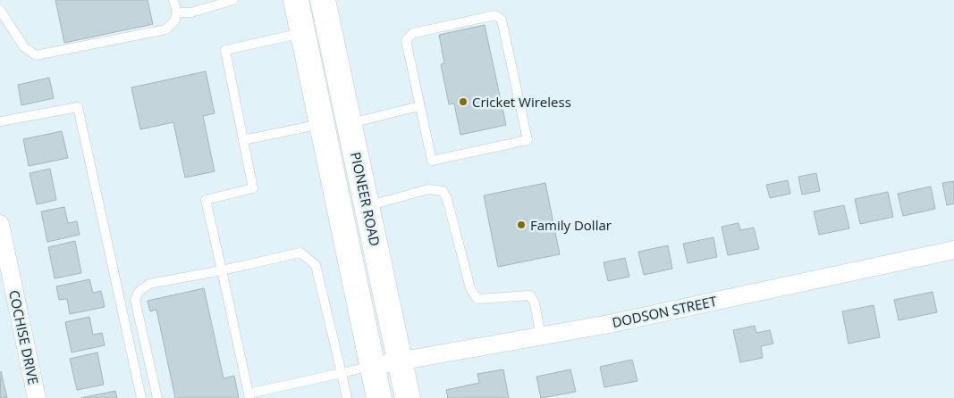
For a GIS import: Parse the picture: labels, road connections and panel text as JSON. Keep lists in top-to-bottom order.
{
  "streets": {
    "main road": ["PIONEER ROAD"],
    "street": ["DODSON STREET", "COCHISE DRIVE"]
  },
  "crossings": [
    ["PIONEER ROAD", "DODSON STREET"]
  ],
  "places": ["Cricket Wireless", "Family Dollar"]
}
